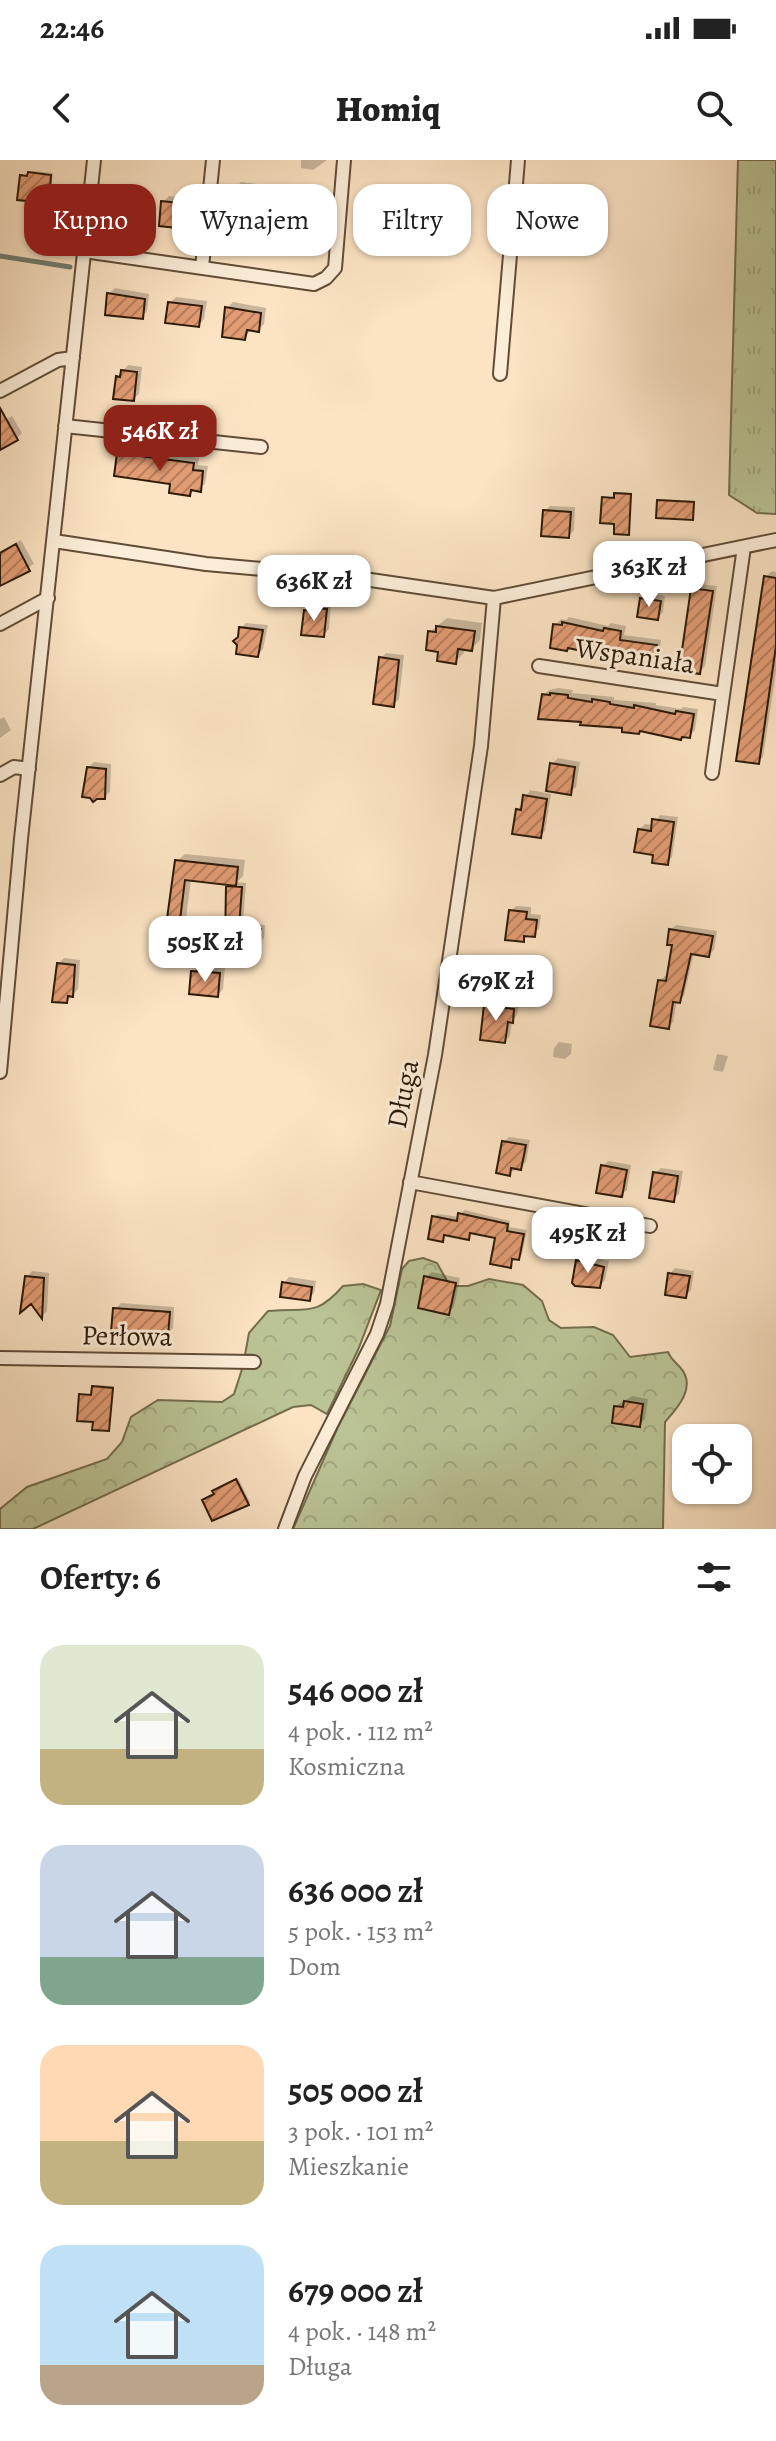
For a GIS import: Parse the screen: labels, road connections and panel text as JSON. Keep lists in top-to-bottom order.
{
  "streets": {
    "street": ["Wspaniała", "Długa", "Perłowa"]
  },
  "page": {
    "status": "22:46",
    "header": "Homiq",
    "chip": [
      "Kupno",
      "Wynajem",
      "Filtry",
      "Nowe"
    ],
    "price": [
      "546K zł",
      "363K zł",
      "636K zł",
      "505K zł",
      "679K zł",
      "495K zł"
    ],
    "heading": "Oferty: 6",
    "list": [
      {
        "name": "546 000 zł",
        "note": "4 pok. · 112 m² · Kosmiczna"
      },
      {
        "name": "636 000 zł",
        "note": "5 pok. · 153 m² · Dom"
      },
      {
        "name": "505 000 zł",
        "note": "3 pok. · 101 m² · Mieszkanie"
      },
      {
        "name": "679 000 zł",
        "note": "4 pok. · 148 m² · Długa"
      }
    ]
  }
}
